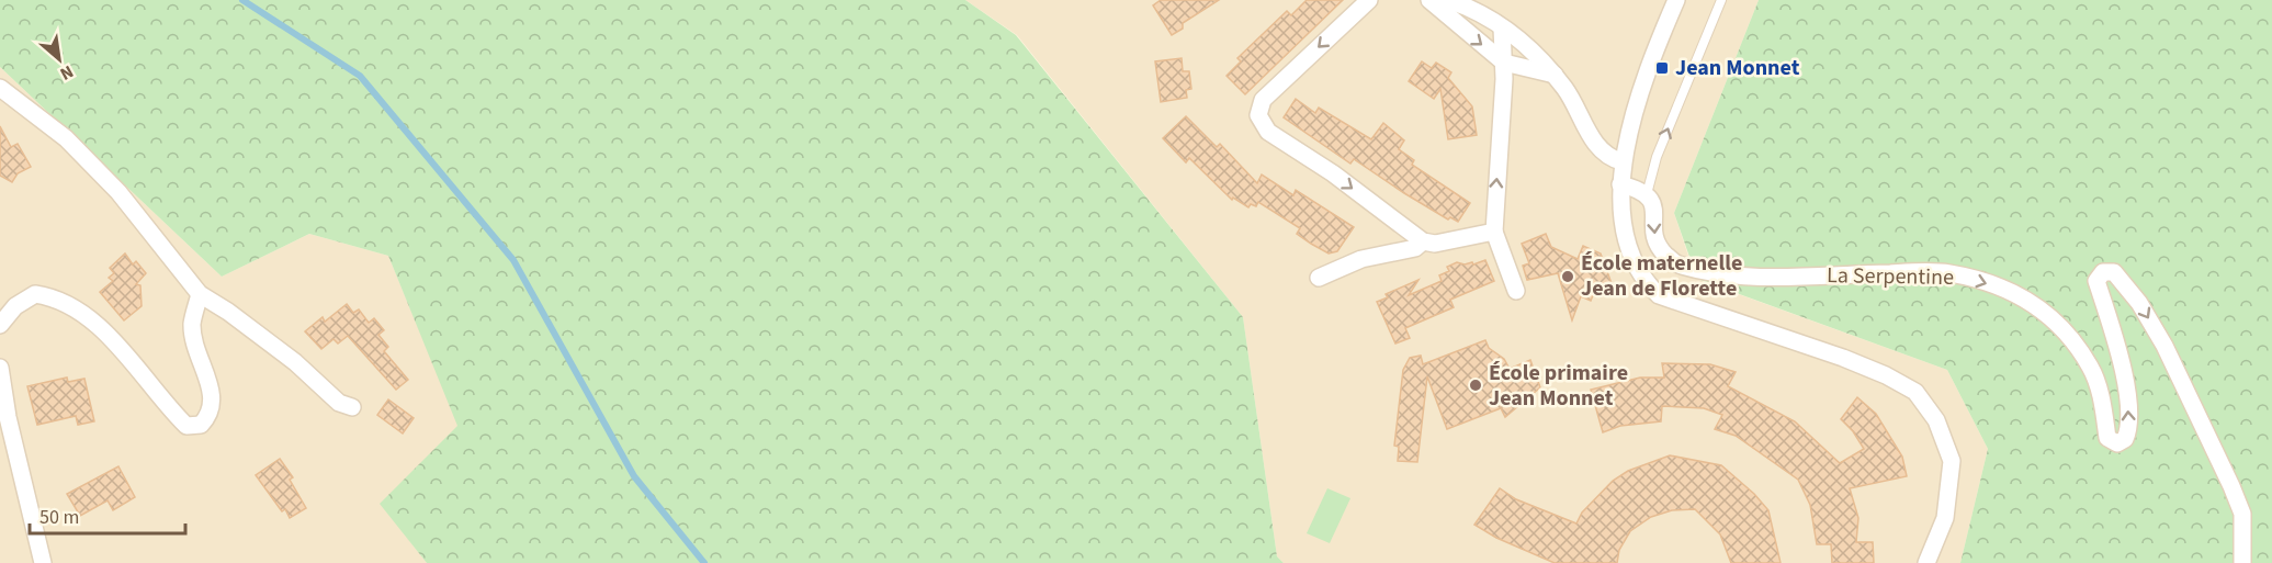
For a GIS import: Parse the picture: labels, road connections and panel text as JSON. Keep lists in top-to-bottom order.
{
  "streets": {
    "street": ["La Serpentine"]
  },
  "places": {
    "transit": ["Jean Monnet"],
    "other": ["École maternelle Jean de Florette", "École primaire Jean Monnet"]
  },
  "scale_bar": "50 m",
  "north": "bottom right"
}
